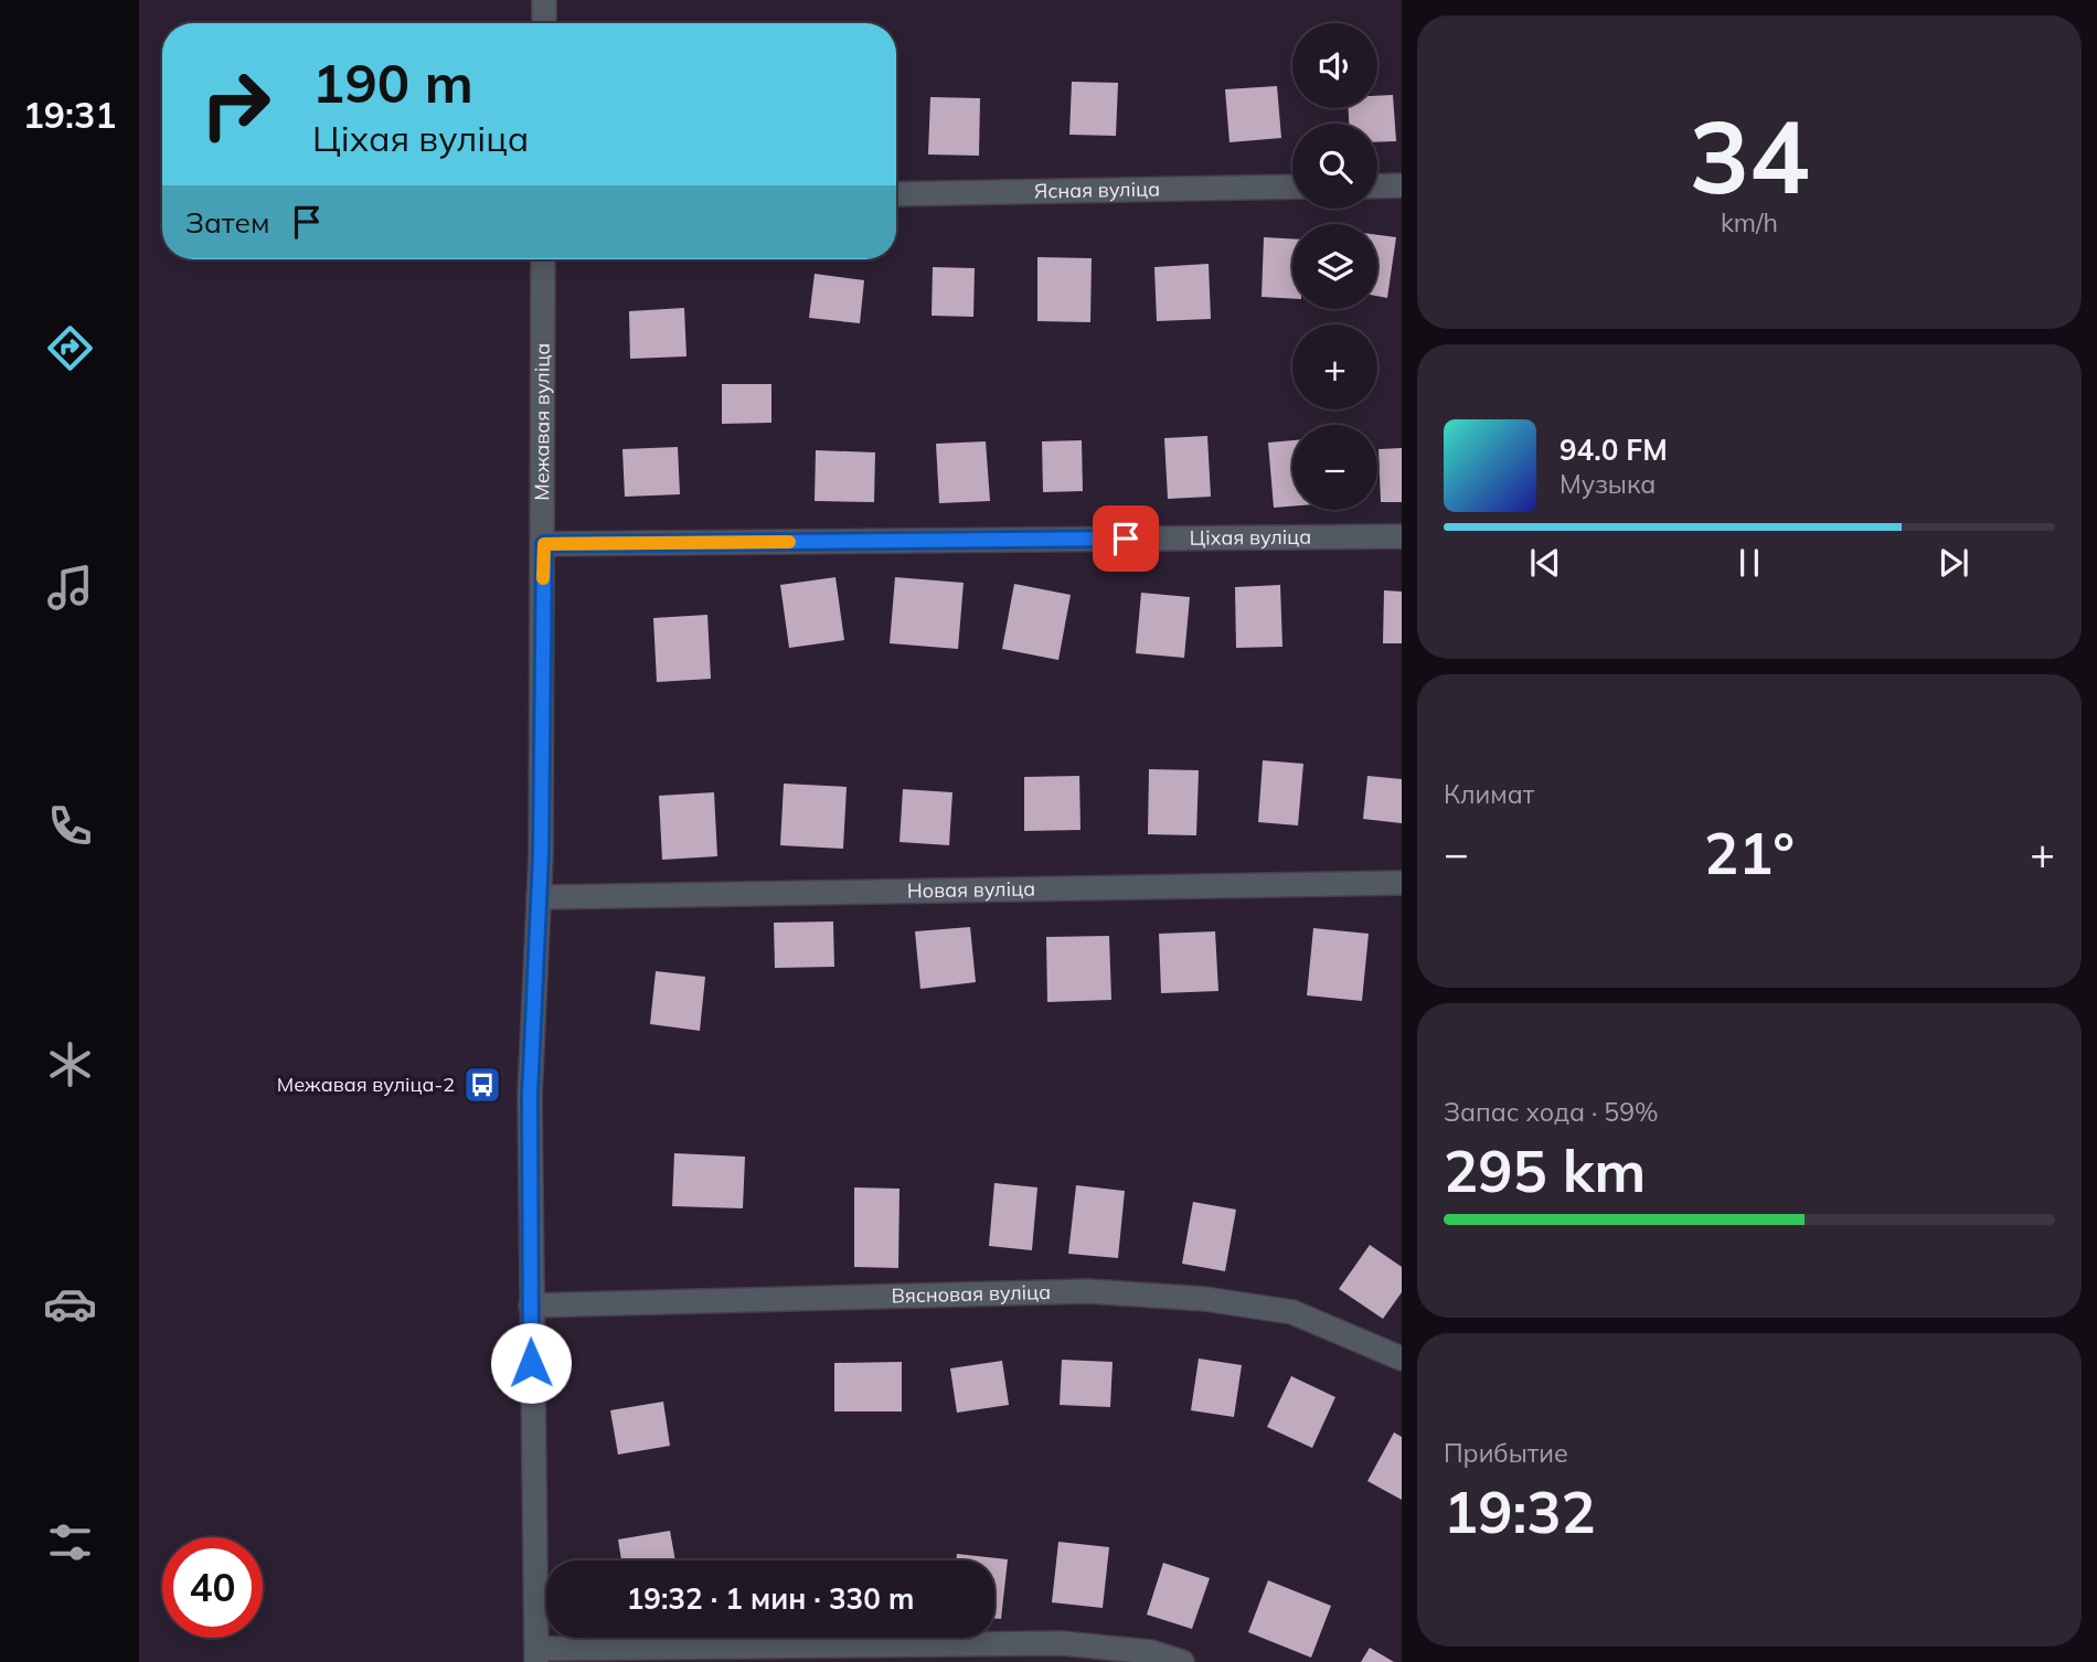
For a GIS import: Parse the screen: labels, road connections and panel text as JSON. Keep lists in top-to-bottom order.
{
  "streets": {
    "street": [
      "Ясная вуліца",
      "Межавая вуліца",
      "Ціхая вуліца",
      "Новая вуліца",
      "Вясновая вуліца"
    ]
  },
  "crossings": [
    ["Межавая вуліца", "Ціхая вуліца"],
    ["Межавая вуліца", "Новая вуліца"],
    ["Межавая вуліца", "Вясновая вуліца"]
  ],
  "places": {
    "bus stop": ["Межавая вуліца-2"]
  },
  "page": {
    "tabs": "19:31",
    "tile": [
      ["34", "km/h"],
      "Климат",
      ["Запас хода · 59%", "295 km"],
      ["Прибытие", "19:32"]
    ],
    "map_buttons": ["+", "−"],
    "turn": ["190 m", "Ціхая вуліца"],
    "then": "Затем",
    "song": ["94.0 FM", "Музыка"],
    "heat": ["−", "21°", "+"],
    "limit": "40",
    "trip": "19:32 · 1 мин · 330 m"
  }
}
